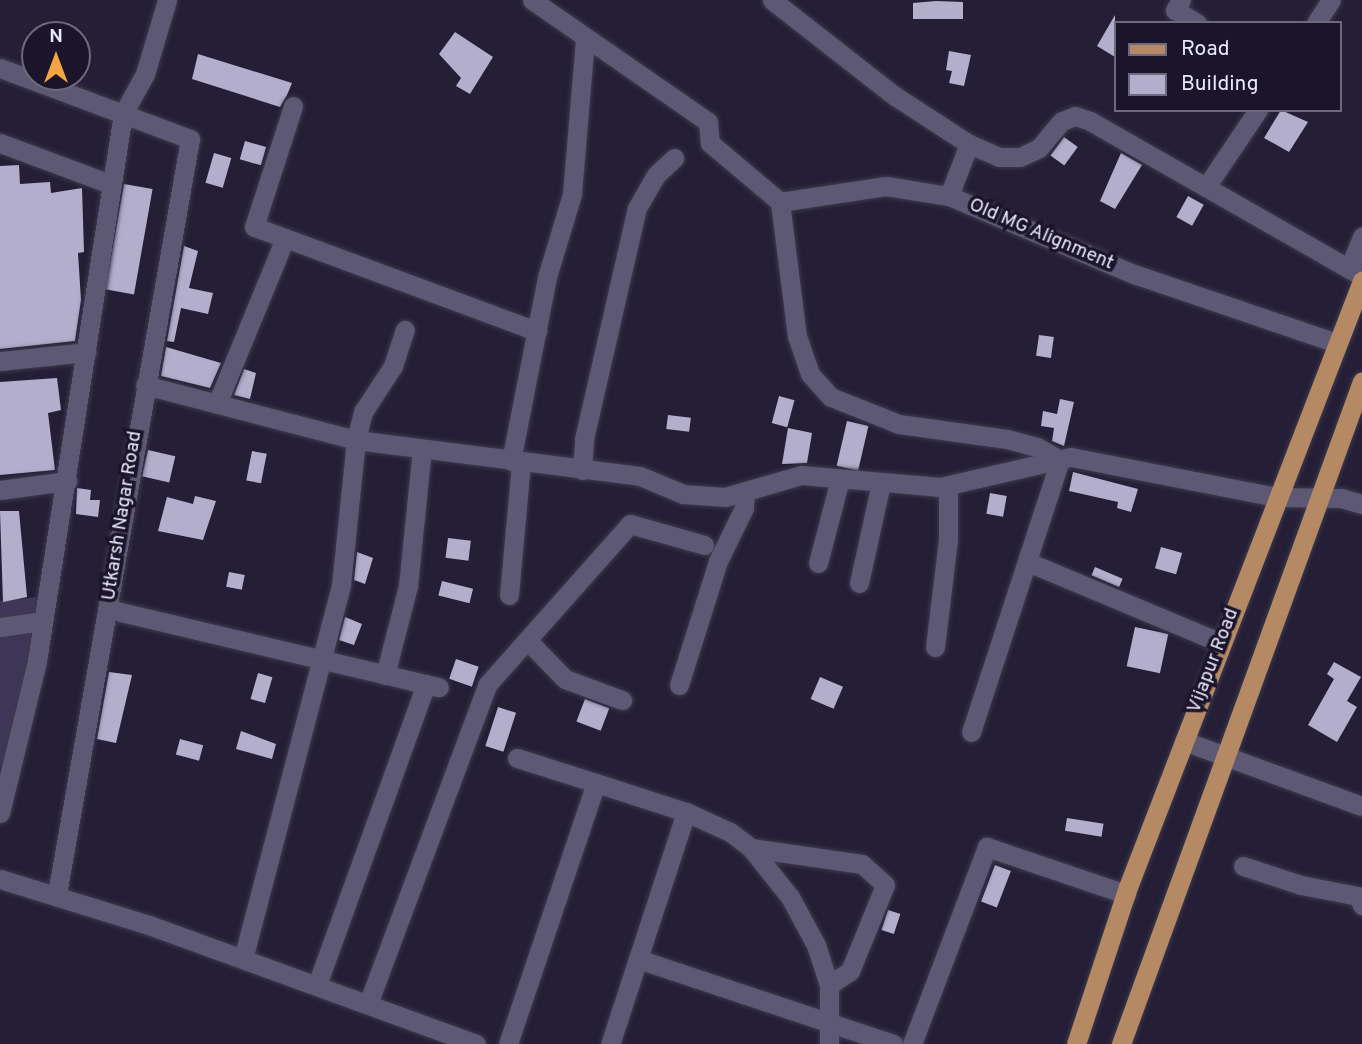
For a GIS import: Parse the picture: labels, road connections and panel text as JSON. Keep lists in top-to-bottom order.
{
  "streets": {
    "main road": ["Vijapur Road"],
    "street": ["Old MG Alignment", "Utkarsh Nagar Road"]
  },
  "crossings": [
    ["Old MG Alignment", "Vijapur Road"]
  ],
  "legend": ["Road", "Building"],
  "north": "top"
}
